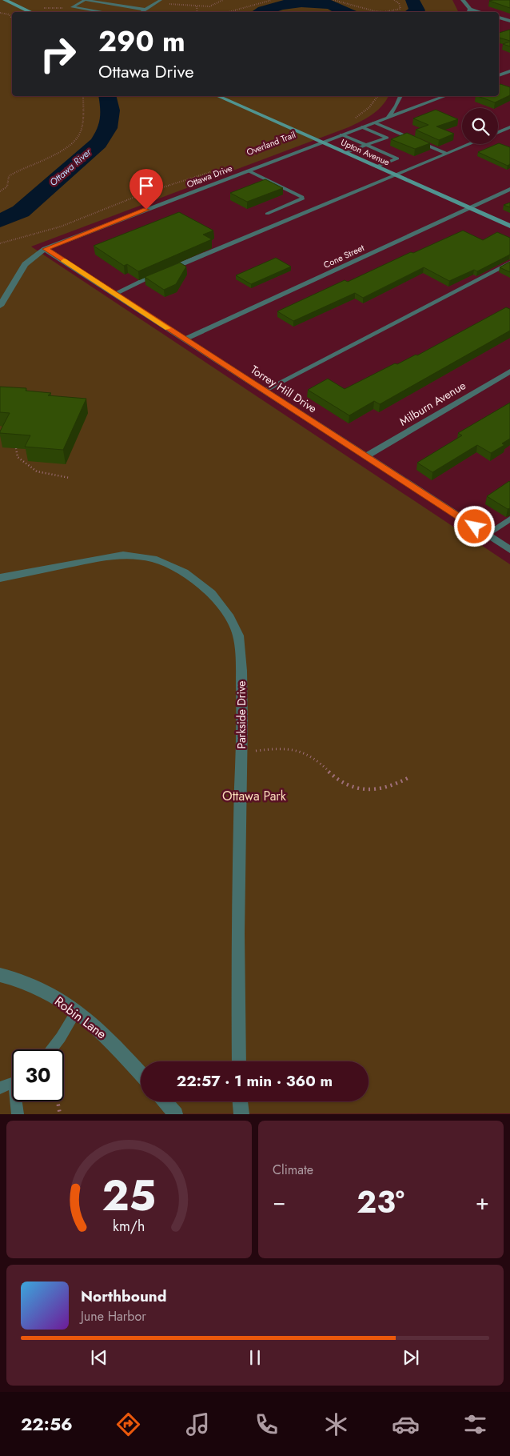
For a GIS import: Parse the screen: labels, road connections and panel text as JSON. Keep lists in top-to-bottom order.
{
  "streets": {
    "street": [
      "Upton Avenue",
      "Ottawa Drive",
      "Cone Street",
      "Torrey Hill Drive",
      "Milburn Avenue",
      "Parkside Drive",
      "Robin Lane"
    ]
  },
  "crossings": [
    ["Upton Avenue", "Ottawa Drive"],
    ["Upton Avenue", "Cone Street"],
    ["Ottawa Drive", "Torrey Hill Drive"],
    ["Cone Street", "Torrey Hill Drive"],
    ["Torrey Hill Drive", "Milburn Avenue"]
  ],
  "water": ["Ottawa River"],
  "parks": ["Ottawa Park"],
  "page": {
    "turn": ["290 m", "Ottawa Drive"],
    "limit": "30",
    "trip": "22:57 · 1 min · 360 m",
    "tile": "Climate",
    "heat": ["−", "23°", "+"],
    "song": ["Northbound", "June Harbor"],
    "tabs": "22:56",
    "gauge": ["25", "km/h"]
  }
}
